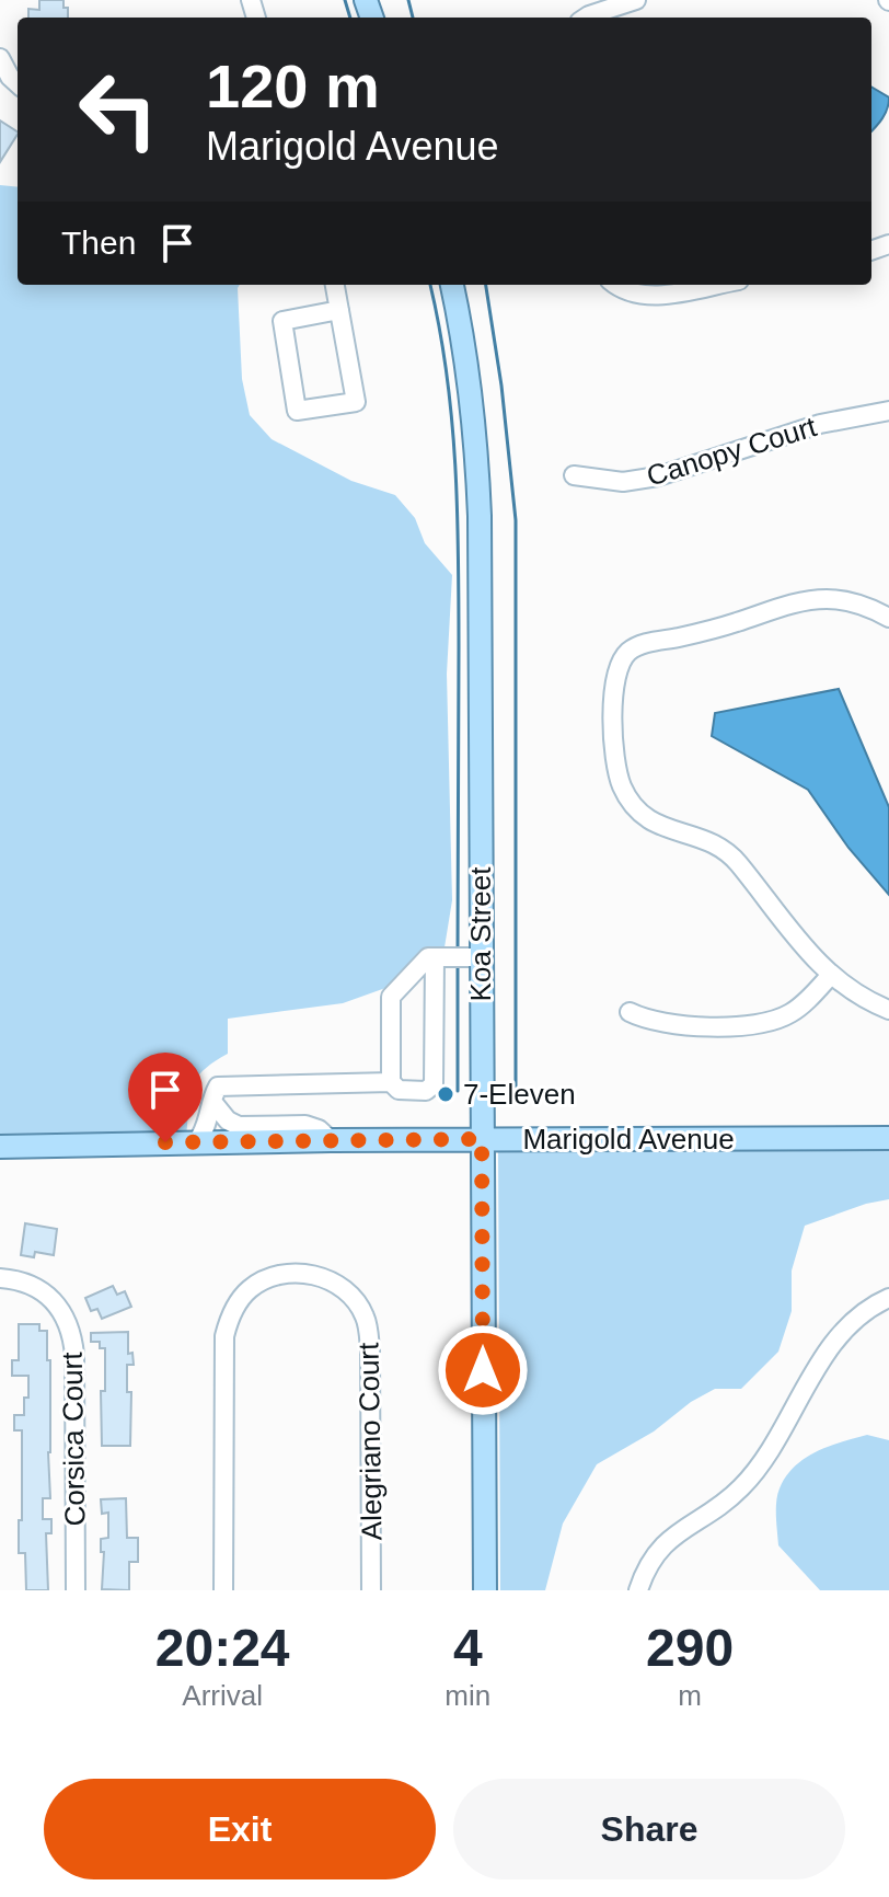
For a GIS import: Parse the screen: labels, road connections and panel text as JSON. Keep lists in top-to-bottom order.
{
  "streets": {
    "main road": ["Koa Street", "Marigold Avenue"],
    "street": ["Canopy Court", "Corsica Court", "Alegriano Court"]
  },
  "crossings": [
    ["Koa Street", "Marigold Avenue"]
  ],
  "places": ["7-Eleven"],
  "page": {
    "turn": ["120 m", "Marigold Avenue"],
    "then": "Then",
    "eta": [
      "20:24",
      "Arrival",
      "4",
      "min",
      "290",
      "m"
    ],
    "buttons": ["Exit", "Share"]
  }
}
